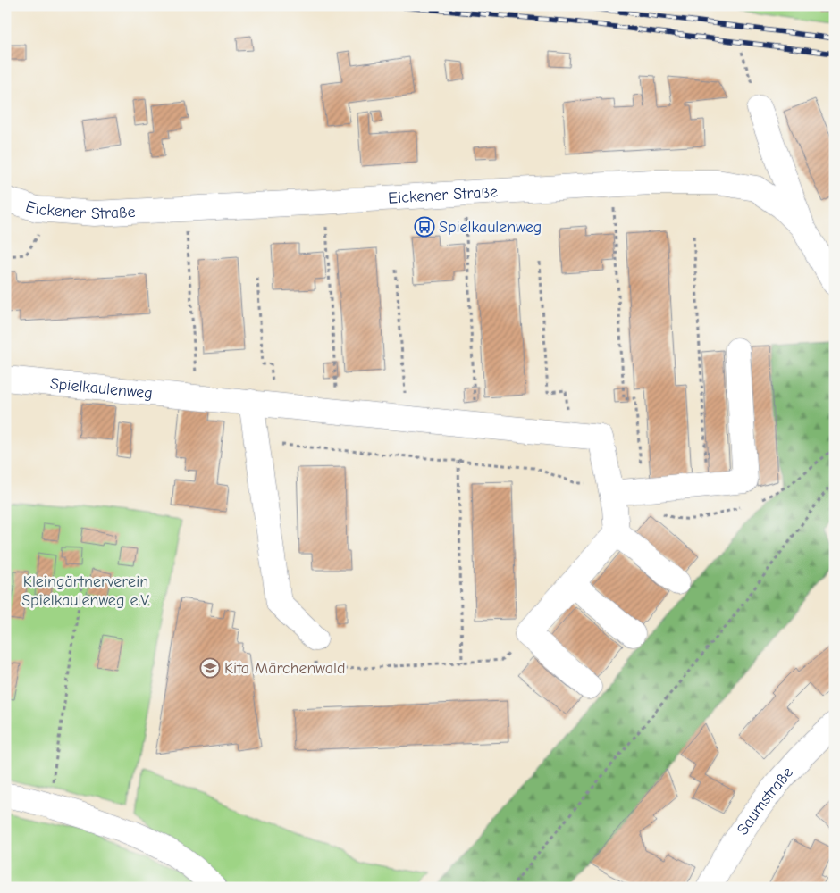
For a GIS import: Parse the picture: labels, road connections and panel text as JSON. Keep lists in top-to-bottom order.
{
  "streets": {
    "street": ["Eickener Straße", "Spielkaulenweg", "Saumstraße"]
  },
  "parks": ["Kleingärtnerverein Spielkaulenweg e.V."],
  "places": {
    "bus stop": ["Spielkaulenweg"],
    "school or university": ["Kita Märchenwald"]
  }
}
